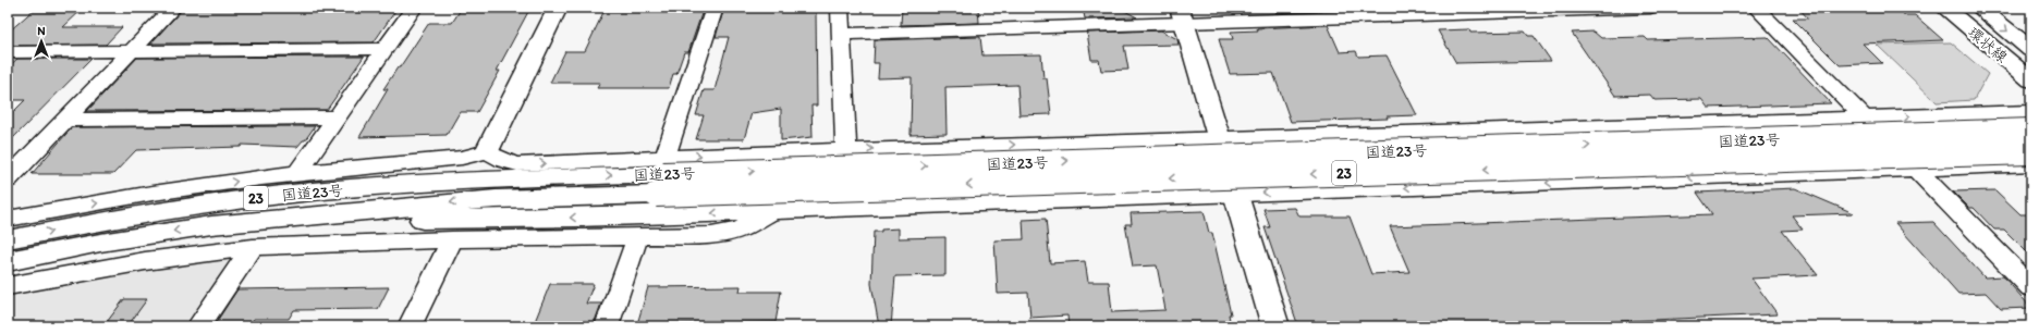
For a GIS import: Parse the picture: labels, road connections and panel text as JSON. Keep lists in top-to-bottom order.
{
  "streets": {
    "main road": ["環状線", "国道23号", "23"]
  },
  "north": "top"
}
